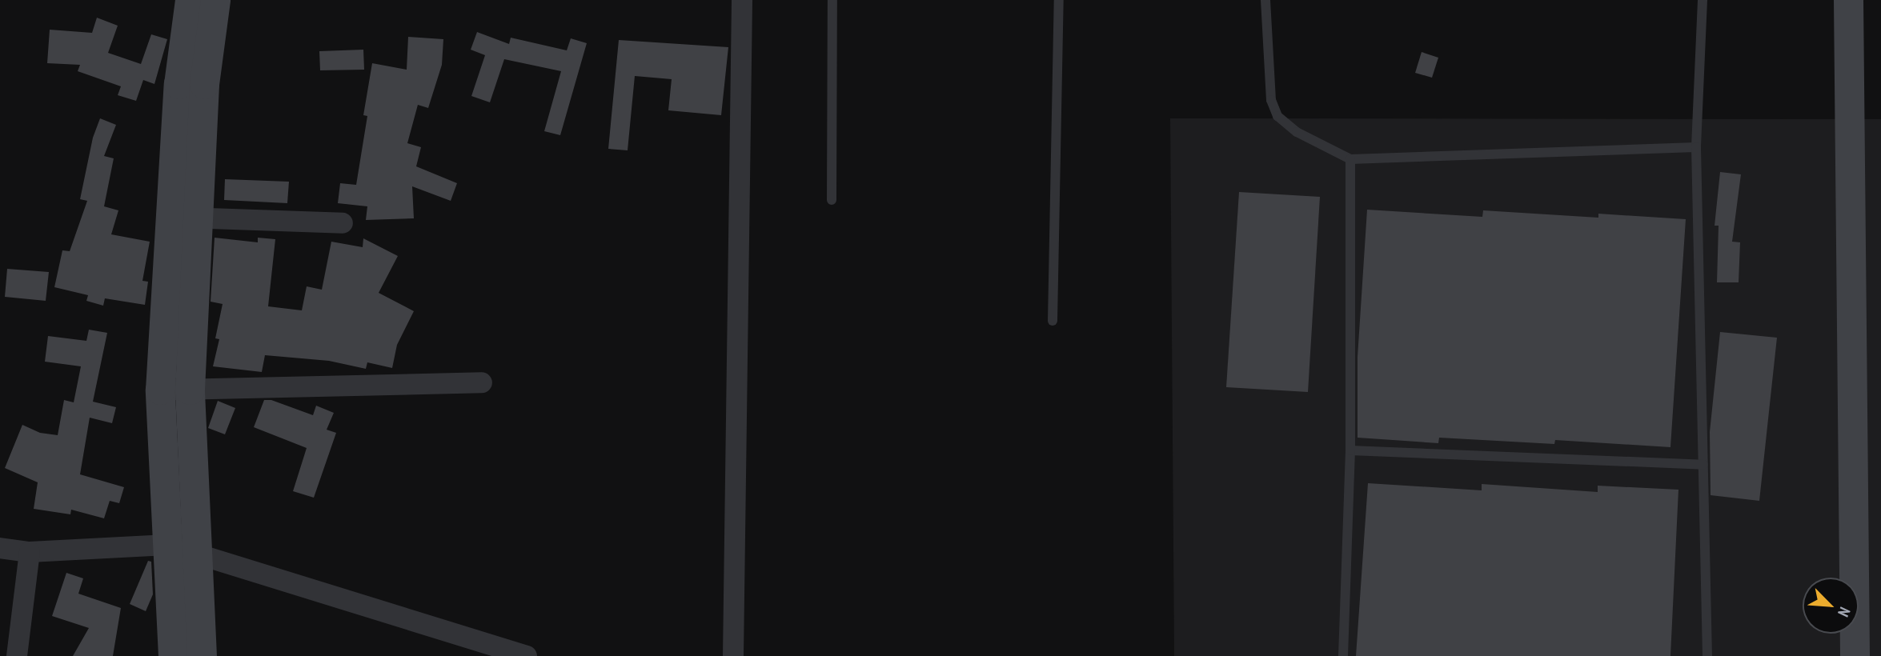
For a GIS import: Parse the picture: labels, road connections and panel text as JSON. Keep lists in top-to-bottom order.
{
  "north": "bottom right"
}
